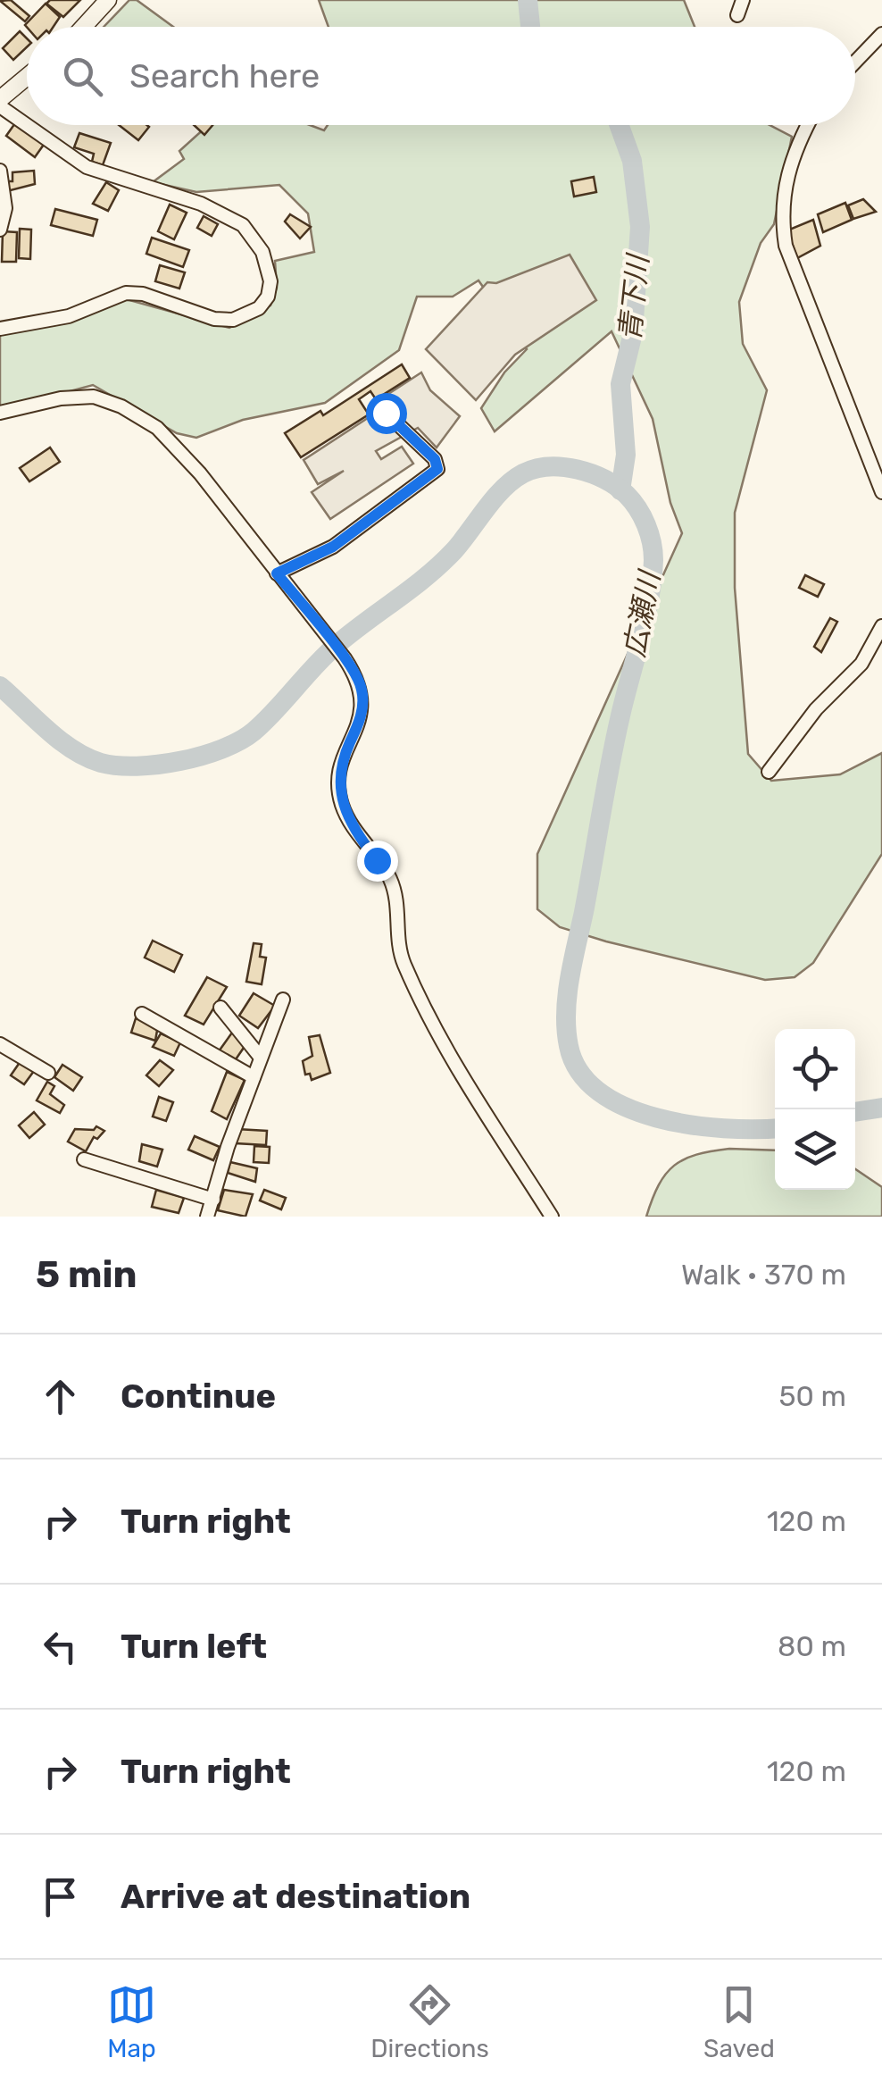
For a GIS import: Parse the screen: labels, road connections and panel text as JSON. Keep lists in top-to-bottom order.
{
  "water": ["青下川", "広瀬川"],
  "page": {
    "search": "Search here",
    "heading": ["5 min", "Walk · 370 m"],
    "list": [
      ["Continue", "50 m"],
      ["Turn right", "120 m"],
      ["Turn left", "80 m"],
      ["Turn right", "120 m"],
      "Arrive at destination"
    ],
    "nav": ["Map", "Directions", "Saved"]
  }
}
